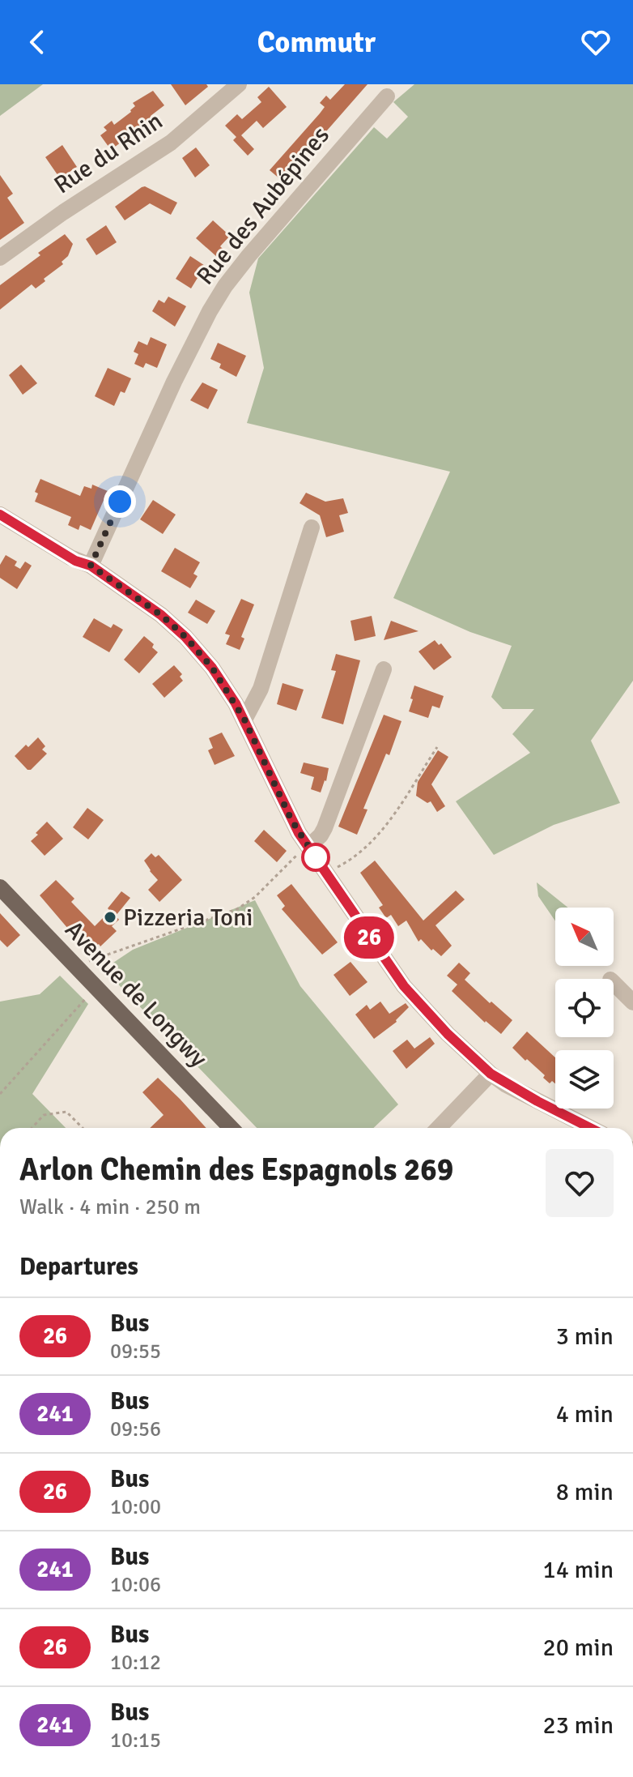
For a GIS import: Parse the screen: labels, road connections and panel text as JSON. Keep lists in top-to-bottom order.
{
  "streets": {
    "main road": ["Avenue de Longwy"],
    "street": ["Rue du Rhin", "Rue des Aubépines"]
  },
  "places": ["Pizzeria Toni"],
  "lines": ["bus line 26"],
  "north": "top left",
  "page": {
    "header": "Commutr",
    "on_map": "26",
    "heading": [
      ["Arlon Chemin des Espagnols 269", "Walk · 4 min · 250 m"],
      "Departures"
    ],
    "list": [
      {
        "mark": "26",
        "name": "Bus",
        "note": "09:55",
        "value": "3 min"
      },
      {
        "mark": "241",
        "name": "Bus",
        "note": "09:56",
        "value": "4 min"
      },
      {
        "mark": "26",
        "name": "Bus",
        "note": "10:00",
        "value": "8 min"
      },
      {
        "mark": "241",
        "name": "Bus",
        "note": "10:06",
        "value": "14 min"
      },
      {
        "mark": "26",
        "name": "Bus",
        "note": "10:12",
        "value": "20 min"
      },
      {
        "mark": "241",
        "name": "Bus",
        "note": "10:15",
        "value": "23 min"
      }
    ]
  }
}
